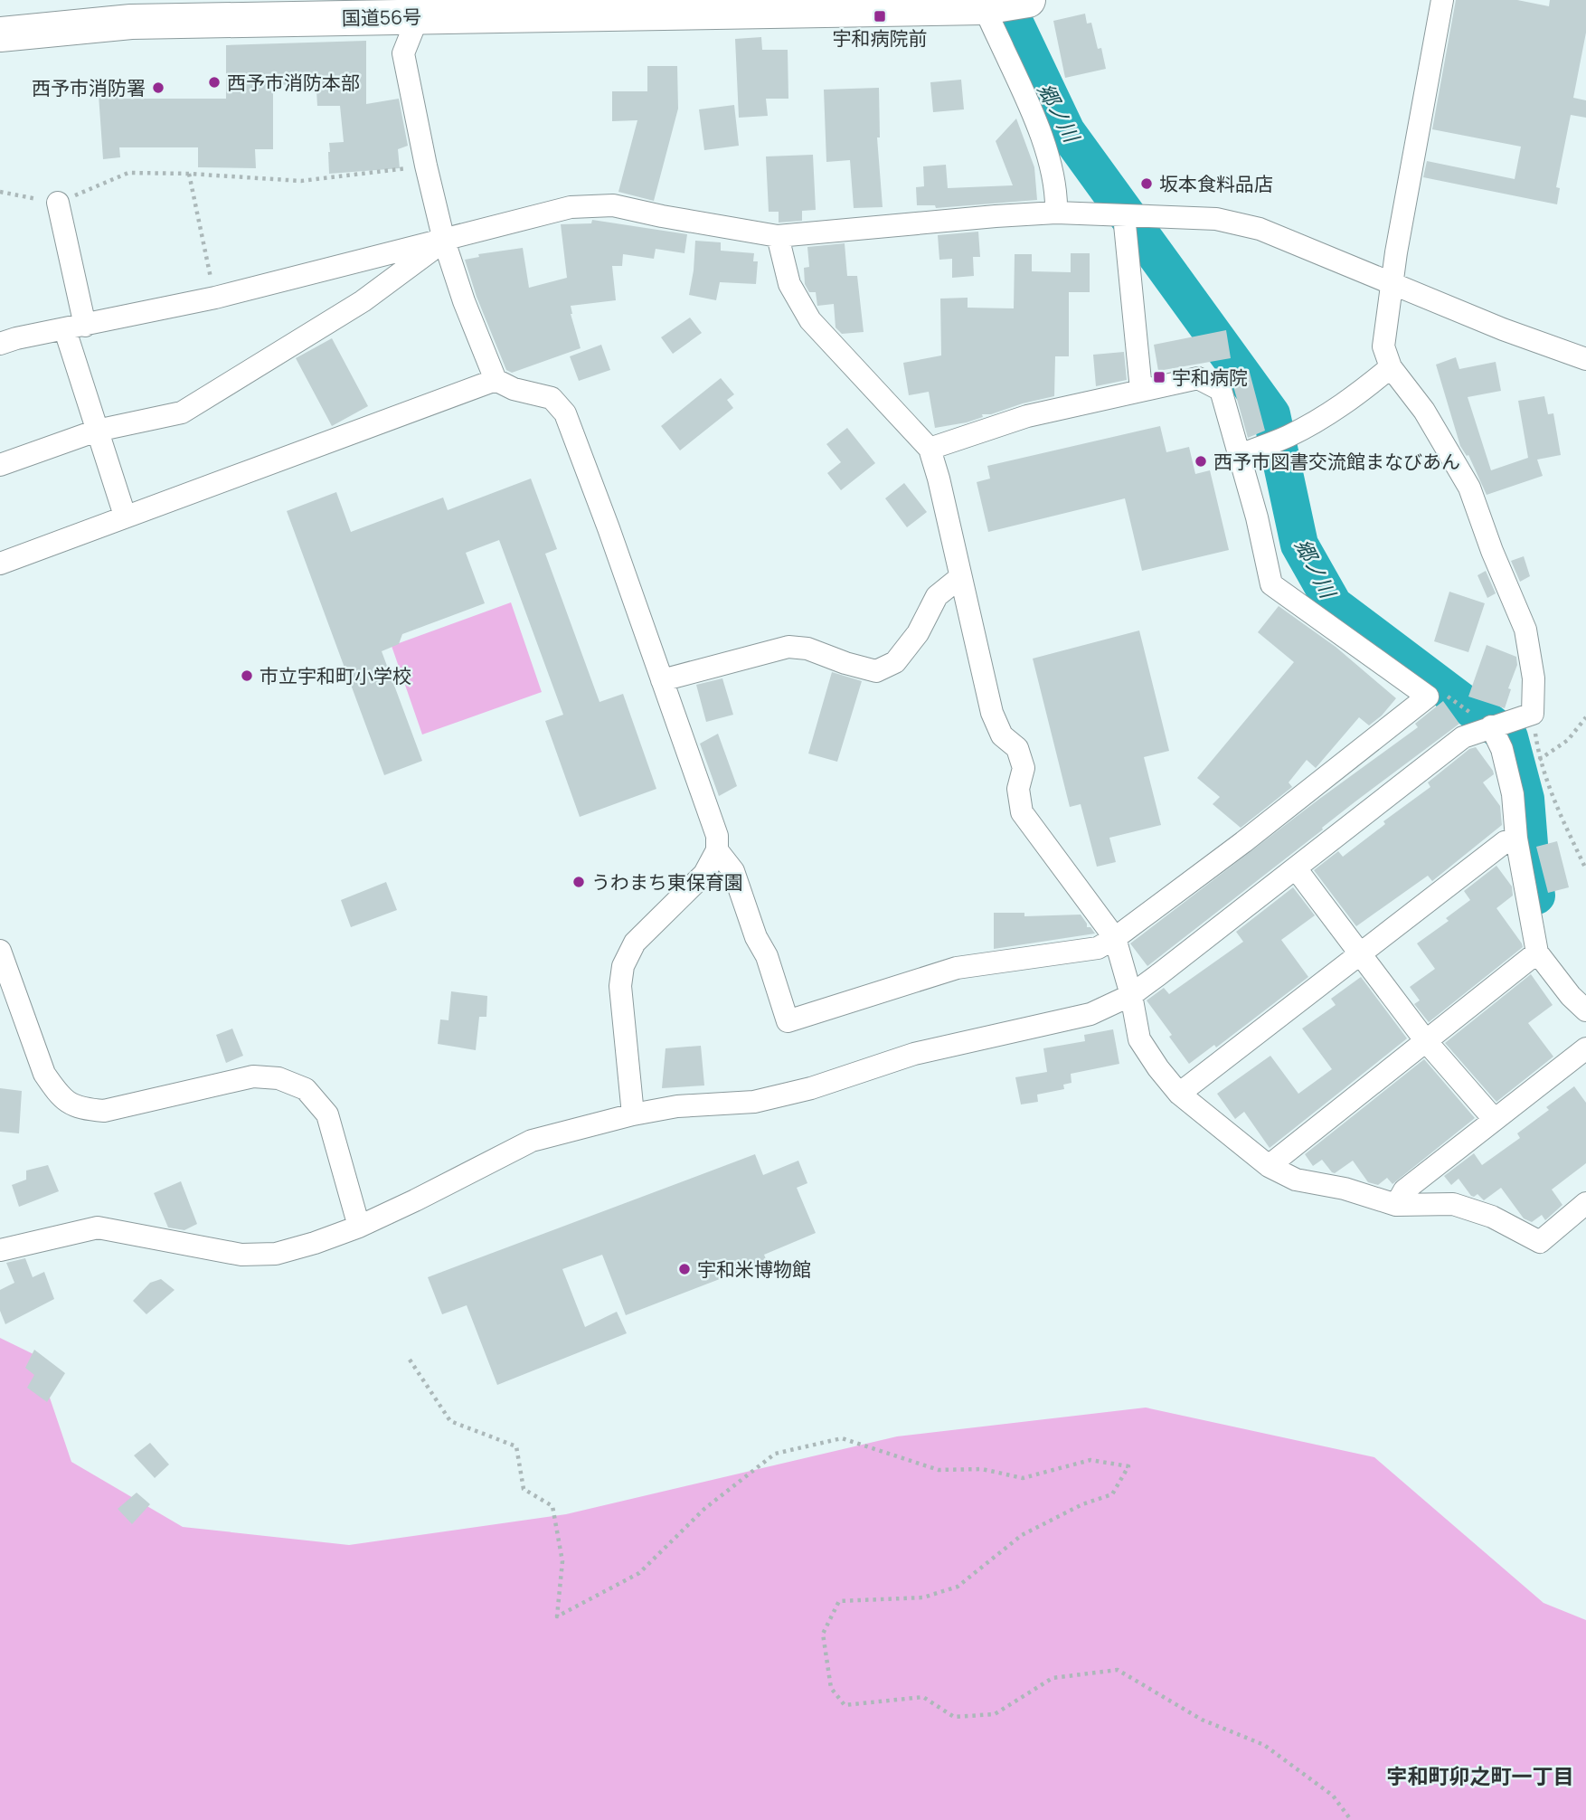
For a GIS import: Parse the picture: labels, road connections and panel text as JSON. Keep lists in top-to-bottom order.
{
  "streets": {
    "highway": ["国道56号"]
  },
  "districts": ["宇和町卯之町一丁目"],
  "water": ["郷ノ川"],
  "places": {
    "transit": ["宇和病院前", "宇和病院"],
    "other": [
      "西予市消防本部",
      "西予市消防署",
      "坂本食料品店",
      "西予市図書交流館まなびあん",
      "市立宇和町小学校",
      "うわまち東保育園",
      "宇和米博物館"
    ]
  }
}
